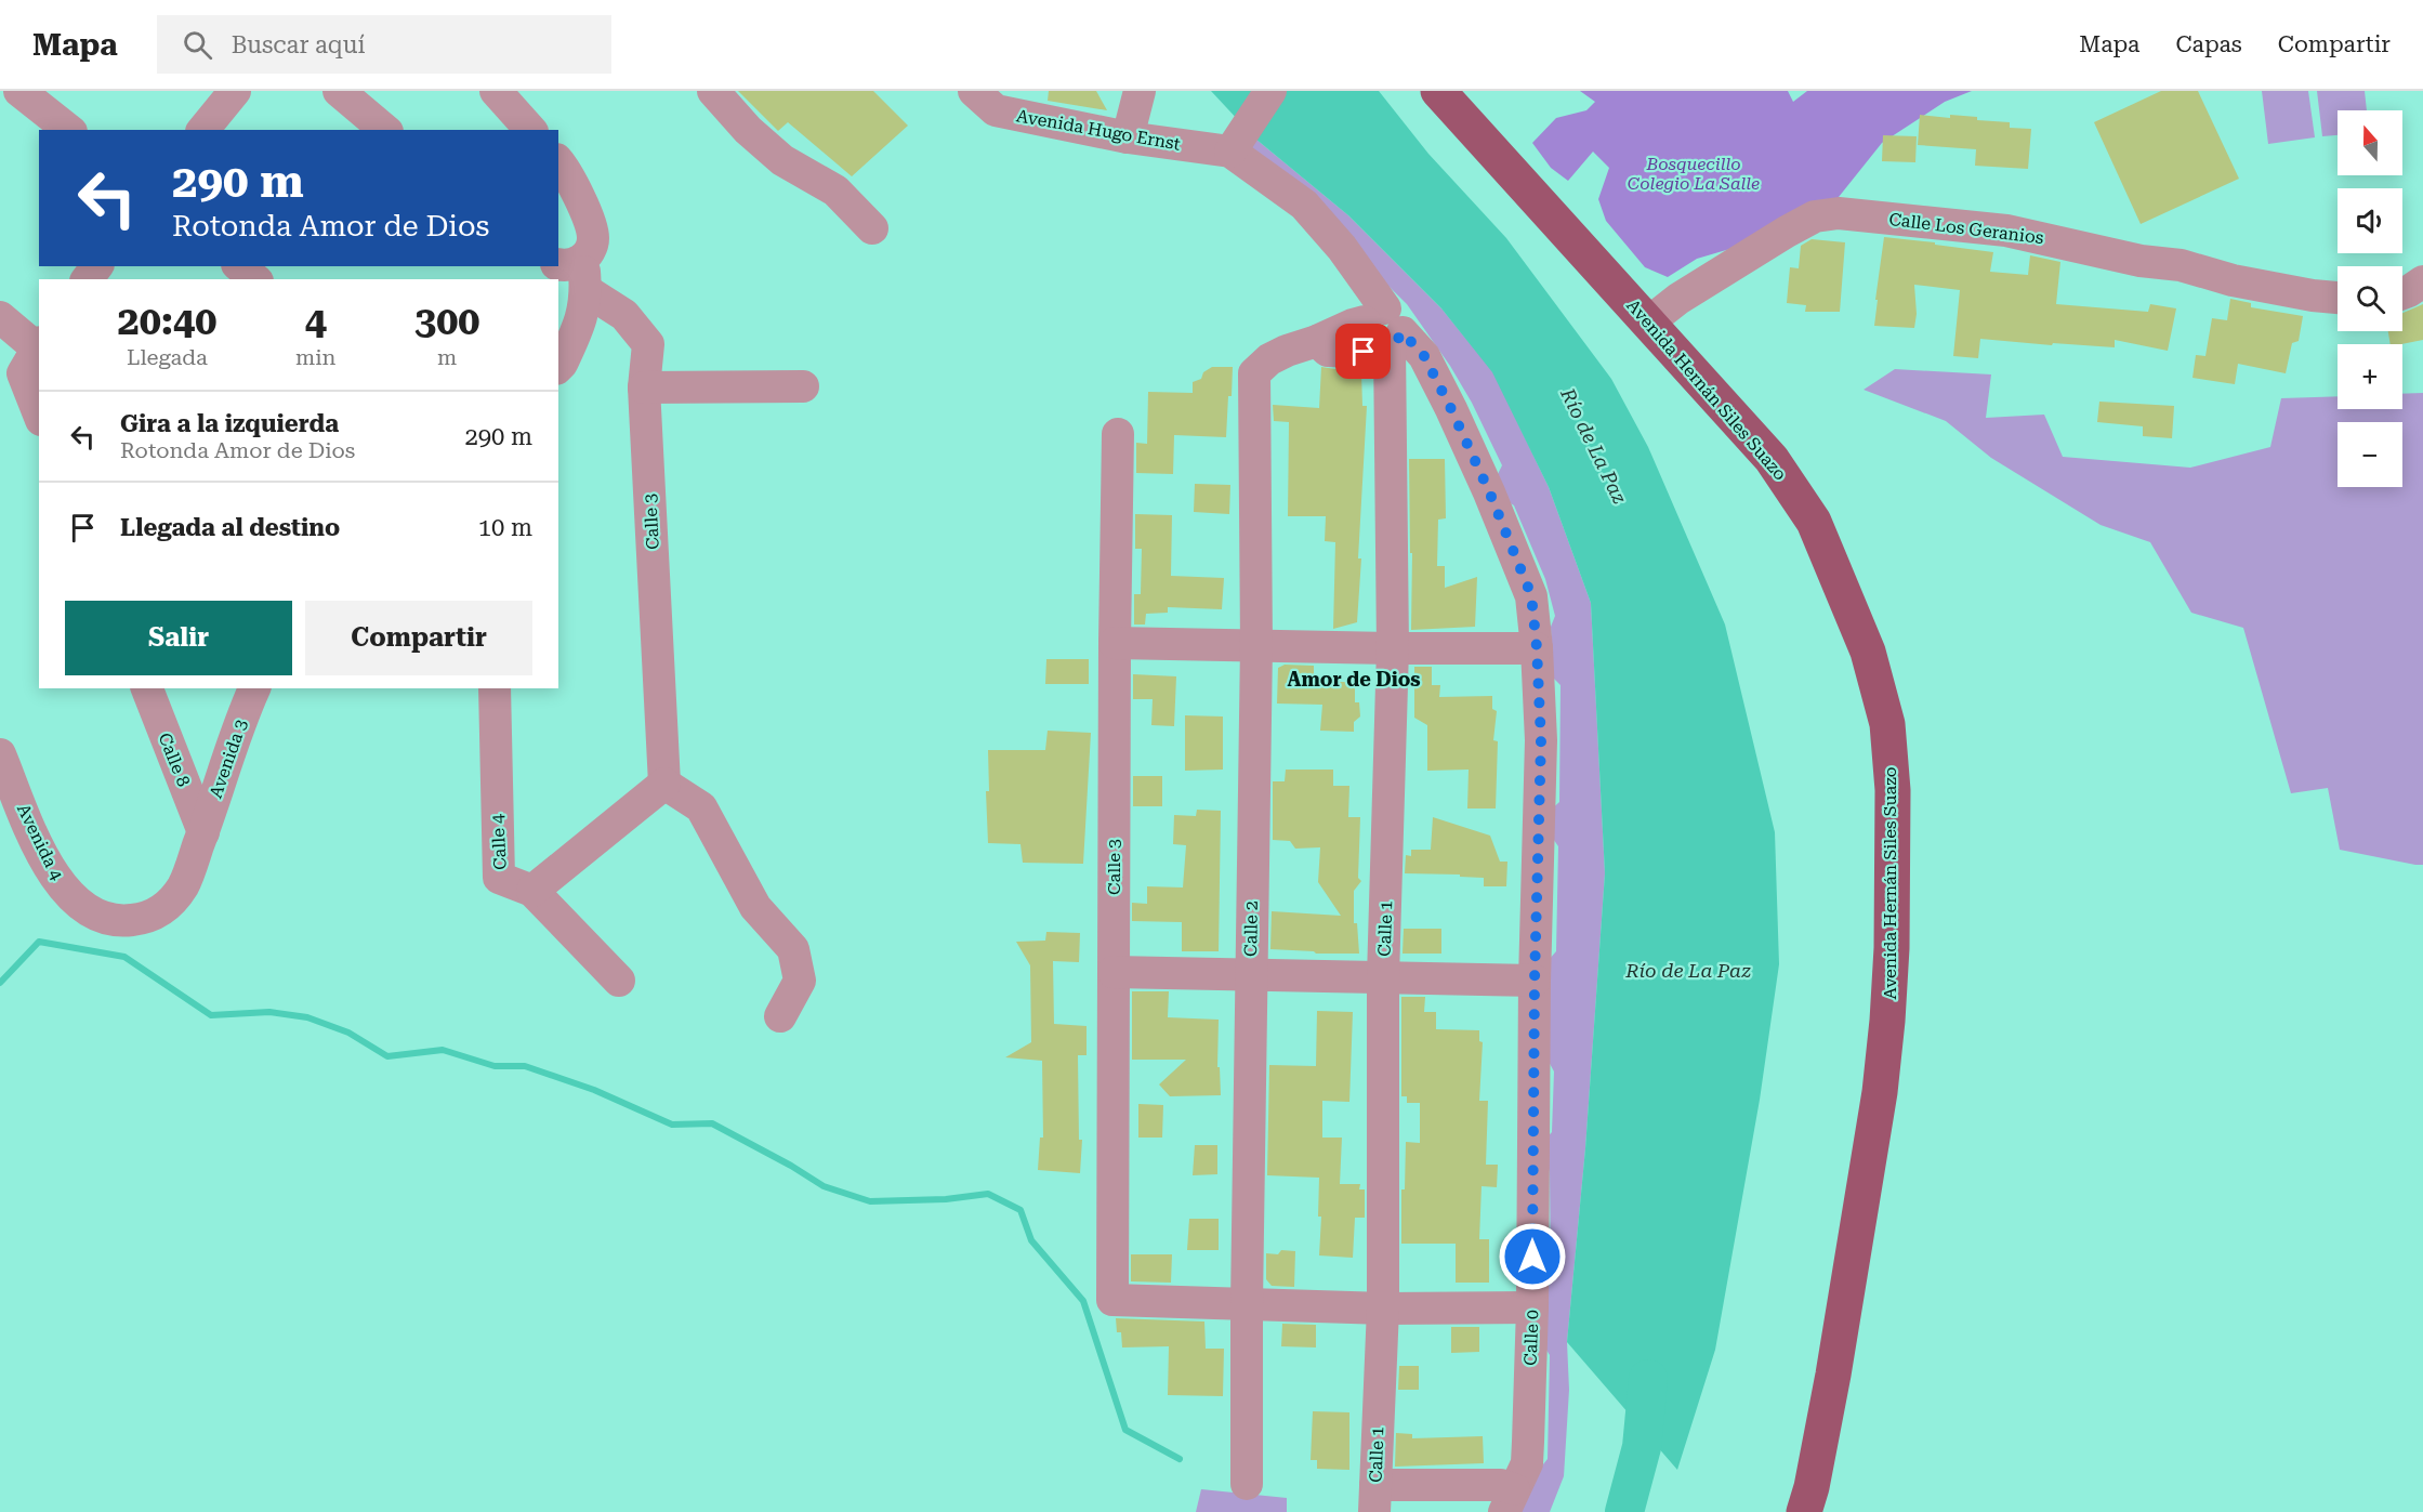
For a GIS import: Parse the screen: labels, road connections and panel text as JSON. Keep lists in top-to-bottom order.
{
  "streets": {
    "main road": ["Avenida Hernán Siles Suazo"],
    "street": [
      "Avenida Hugo Ernst",
      "Calle Los Geranios",
      "Calle 3",
      "Avenida 3",
      "Calle 8",
      "Avenida 4",
      "Calle 4",
      "Calle 2",
      "Calle 1",
      "Calle 0"
    ]
  },
  "crossings": [
    ["Avenida Hugo Ernst", "Calle 0"],
    ["Calle Los Geranios", "Avenida Hernán Siles Suazo"],
    ["Calle 3", "Calle 2"],
    ["Avenida 3", "Calle 8"],
    ["Avenida 3", "Avenida 4"],
    ["Calle 8", "Avenida 4"],
    ["Calle 2", "Calle 1"],
    ["Calle 2", "Calle 0"],
    ["Calle 1", "Calle 0"]
  ],
  "districts": ["Amor de Dios"],
  "water": ["Río de La Paz"],
  "parks": ["Bosquecillo Colegio La Salle"],
  "north": "top",
  "page": {
    "header": "Mapa",
    "search": "Buscar aquí",
    "nav": ["Mapa", "Capas", "Compartir"],
    "map_buttons": ["+", "−"],
    "turn": ["290 m", "Rotonda Amor de Dios"],
    "eta": [
      "20:40",
      "Llegada",
      "4",
      "min",
      "300",
      "m"
    ],
    "list": [
      {
        "name": "Gira a la izquierda",
        "note": "Rotonda Amor de Dios",
        "value": "290 m"
      },
      {
        "name": "Llegada al destino",
        "value": "10 m"
      }
    ],
    "buttons": ["Salir", "Compartir"]
  }
}
